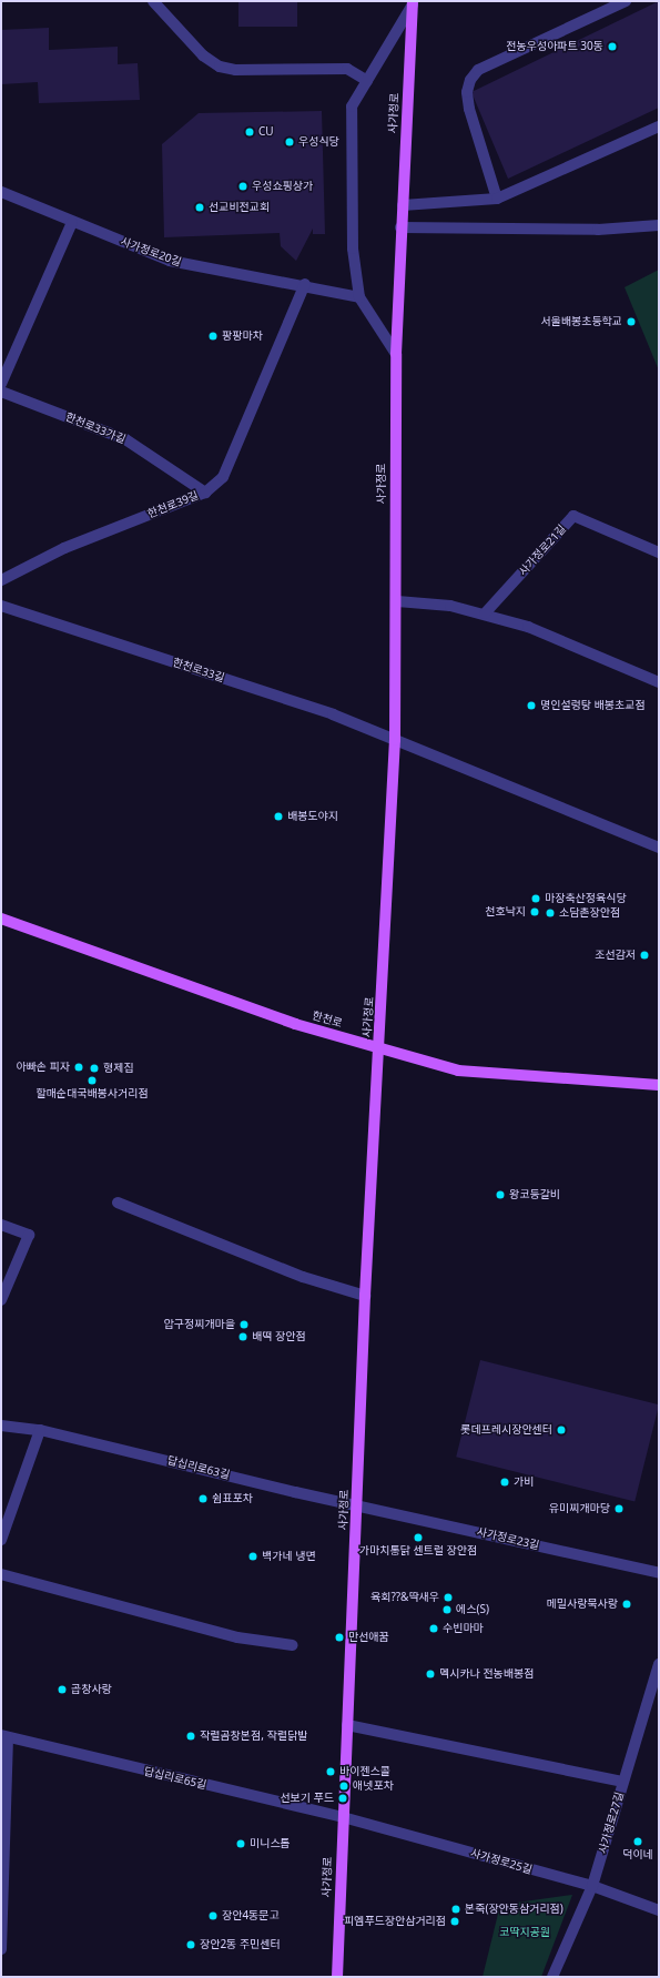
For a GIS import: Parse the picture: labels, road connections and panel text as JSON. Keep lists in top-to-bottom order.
{
  "streets": {
    "main road": ["사가정로", "한천로"],
    "street": [
      "사가정로20길",
      "한천로33가길",
      "한천로39길",
      "사가정로21길",
      "한천로33길",
      "답십리로63길",
      "사가정로23길",
      "답십리로65길",
      "사가정로27길",
      "사가정로25길"
    ]
  },
  "crossings": [
    ["사가정로", "한천로33길"],
    ["사가정로", "한천로"],
    ["사가정로", "답십리로63길"],
    ["사가정로", "사가정로23길"],
    ["사가정로", "답십리로65길"],
    ["사가정로", "사가정로25길"],
    ["사가정로20길", "한천로39길"],
    ["한천로33가길", "한천로39길"],
    ["답십리로63길", "사가정로23길"],
    ["답십리로65길", "사가정로25길"],
    ["사가정로27길", "사가정로25길"]
  ],
  "parks": ["코딱지공원"],
  "places": [
    "전농우성아파트 30동",
    "CU",
    "우성식당",
    "우성쇼핑상가",
    "선교비전교회",
    "서울배봉초등학교",
    "팡팡마차",
    "명인설렁탕 배봉초교점",
    "배봉도야지",
    "마장축산정육식당",
    "천호낙지",
    "소담촌장안점",
    "조선감저",
    "아빠손 피자",
    "형제집",
    "할매순대국배봉사거리점",
    "왕코등갈비",
    "압구정찌개마을",
    "배떡 장안점",
    "롯데프레시장안센터",
    "가비",
    "쉼표포차",
    "유미찌개마당",
    "가마치통닭 센트럴 장안점",
    "백가네 냉면",
    "육회??&딱새우",
    "메밀사랑묵사랑",
    "에스(S)",
    "수빈마마",
    "만선애꿈",
    "멕시카나 전농배봉점",
    "곱창사랑",
    "작렬곰창본점, 작렬닭발",
    "바이젠스콜",
    "애넷포차",
    "선보기 푸드",
    "덕이네",
    "미니스톱",
    "본죽(장안동삼거리점)",
    "장안4동문고",
    "피엠푸드장안삼거리점",
    "장안2동 주민센터"
  ]
}
